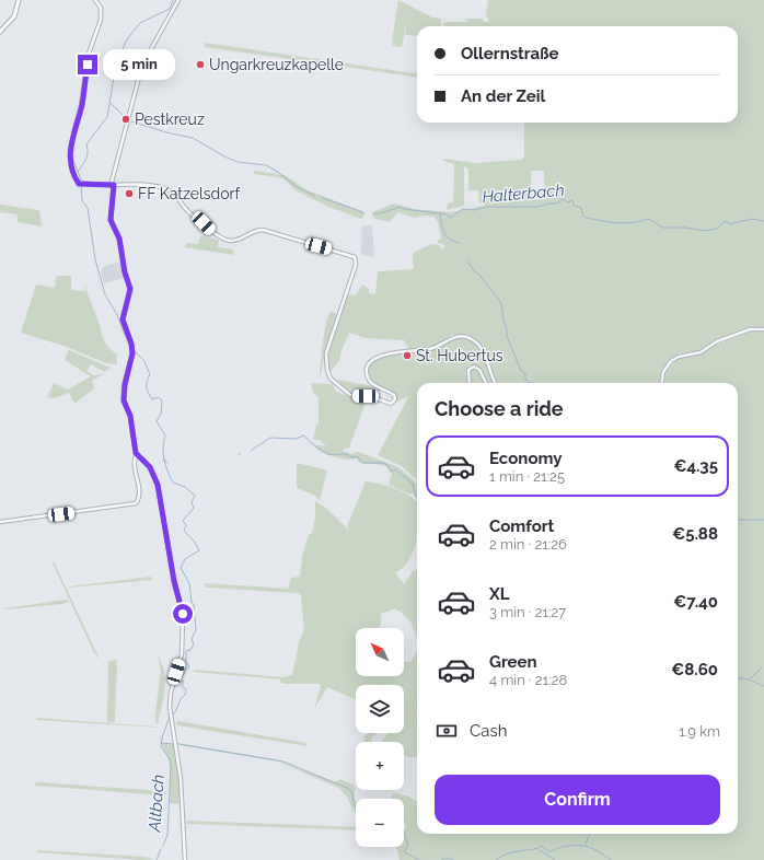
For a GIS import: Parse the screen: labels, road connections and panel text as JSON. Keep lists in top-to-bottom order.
{
  "water": ["Halterbach", "Altbach"],
  "places": [
    "Ungarkreuzkapelle",
    "Pestkreuz",
    "FF Katzelsdorf",
    "St. Hubertus"
  ],
  "north": "top left",
  "page": {
    "banner": ["Ollernstraße", "An der Zeil"],
    "bubble": "5 min",
    "heading": "Choose a ride",
    "list": [
      {
        "name": "Economy",
        "note": "1 min · 21:25",
        "value": "€4.35"
      },
      {
        "name": "Comfort",
        "note": "2 min · 21:26",
        "value": "€5.88"
      },
      {
        "name": "XL",
        "note": "3 min · 21:27",
        "value": "€7.40"
      },
      {
        "name": "Green",
        "note": "4 min · 21:28",
        "value": "€8.60"
      }
    ],
    "map_buttons": ["+", "−"],
    "pay": ["Cash", "1.9 km"],
    "buttons": "Confirm"
  }
}
